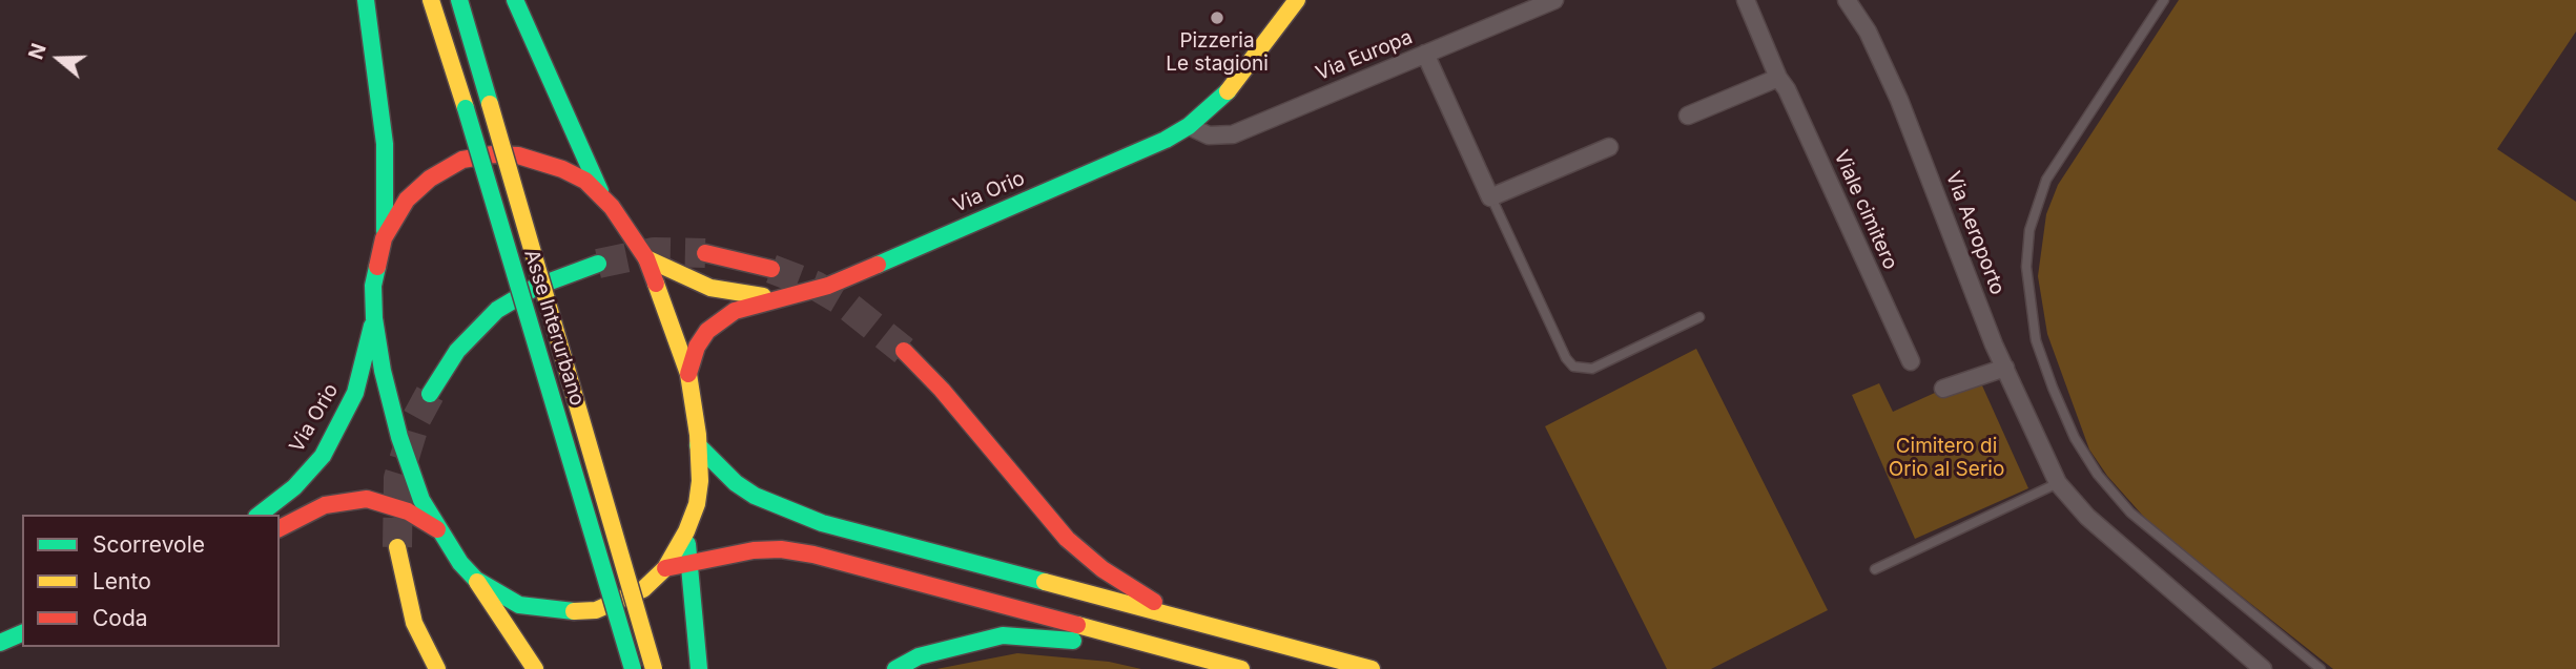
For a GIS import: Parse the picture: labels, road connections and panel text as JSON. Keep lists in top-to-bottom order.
{
  "streets": {
    "main road": ["Via Orio", "Asse Interurbano"],
    "street": ["Via Europa", "Viale cimitero", "Via Aeroporto"]
  },
  "crossings": [
    ["Via Europa", "Via Orio"]
  ],
  "parks": ["Cimitero di Orio al Serio"],
  "places": ["Pizzeria Le stagioni"],
  "legend": ["Scorrevole", "Lento", "Coda"],
  "north": "left"
}
